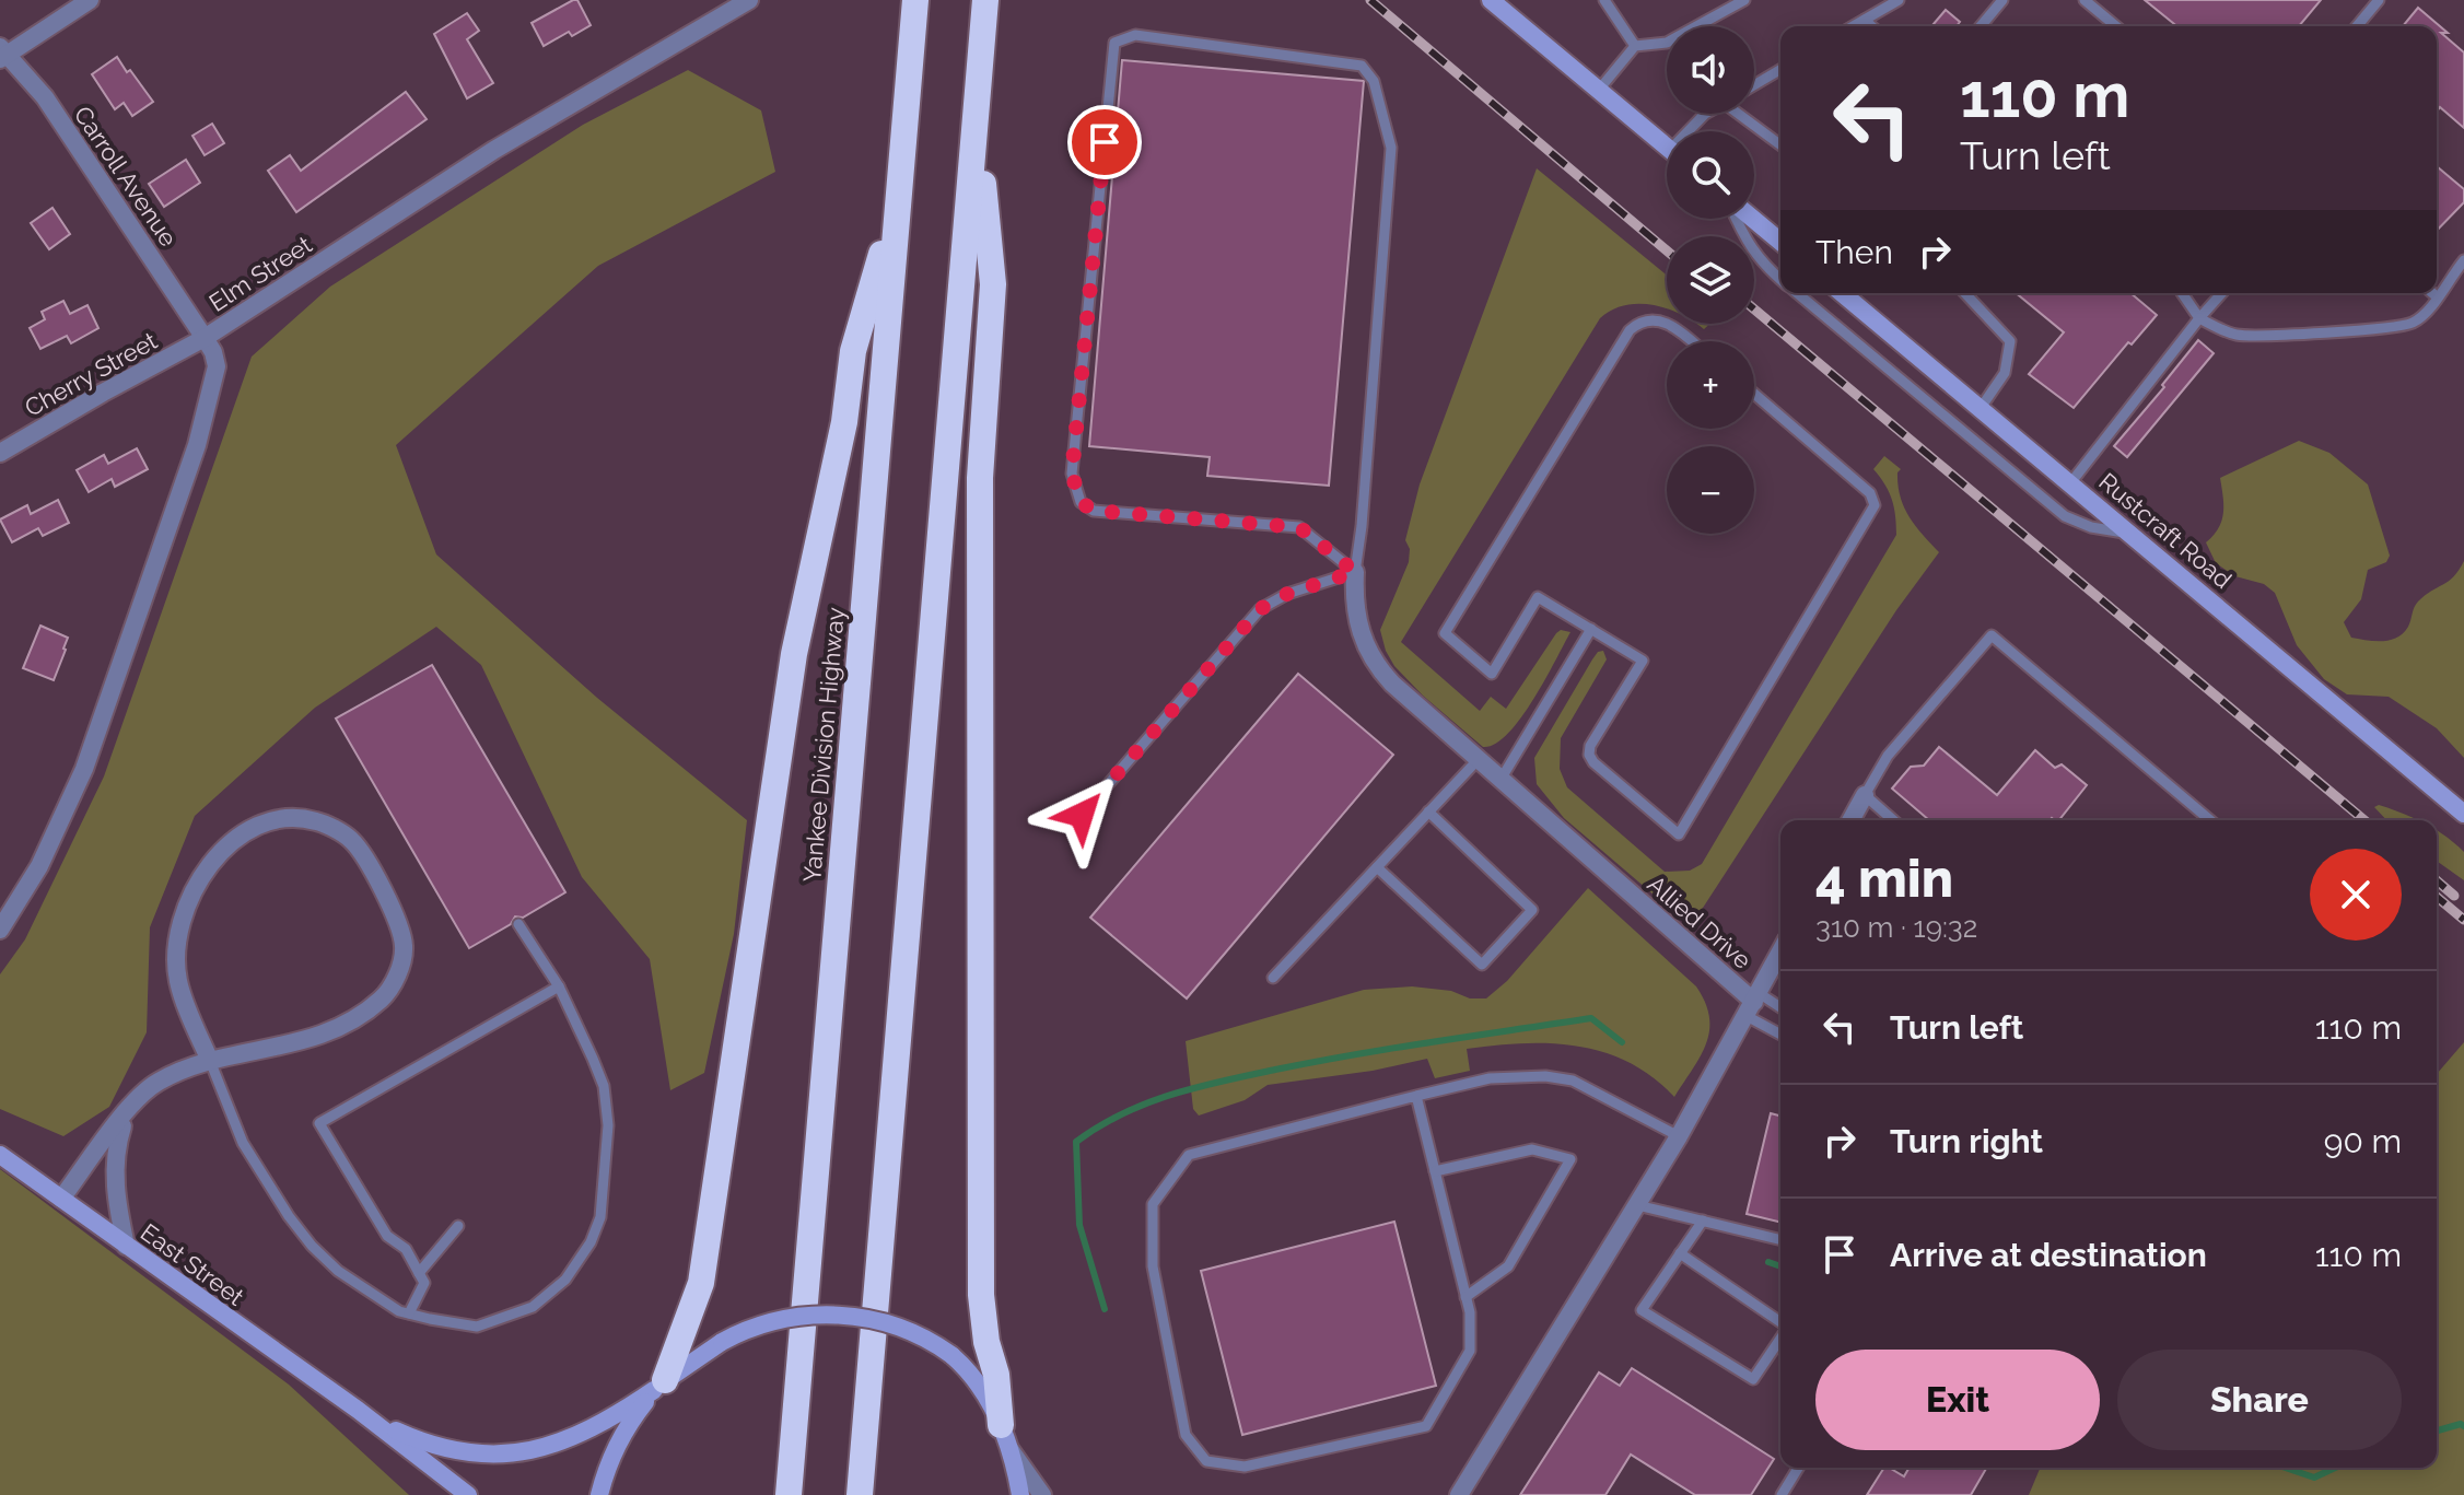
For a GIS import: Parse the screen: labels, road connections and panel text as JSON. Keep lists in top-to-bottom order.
{
  "streets": {
    "highway": ["Yankee Division Highway"],
    "main road": ["Rustcraft Road", "East Street"],
    "street": [
      "Carroll Avenue",
      "Elm Street",
      "Cherry Street",
      "Allied Drive"
    ]
  },
  "crossings": [
    ["Carroll Avenue", "Elm Street"],
    ["Carroll Avenue", "Cherry Street"],
    ["Elm Street", "Cherry Street"]
  ],
  "page": {
    "map_buttons": ["+", "−"],
    "turn": ["110 m", "Turn left"],
    "then": "Then",
    "heading": ["4 min", "310 m · 19:32"],
    "list": [
      {
        "name": "Turn left",
        "value": "110 m"
      },
      {
        "name": "Turn right",
        "value": "90 m"
      },
      {
        "name": "Arrive at destination",
        "value": "110 m"
      }
    ],
    "buttons": ["Exit", "Share"]
  }
}
